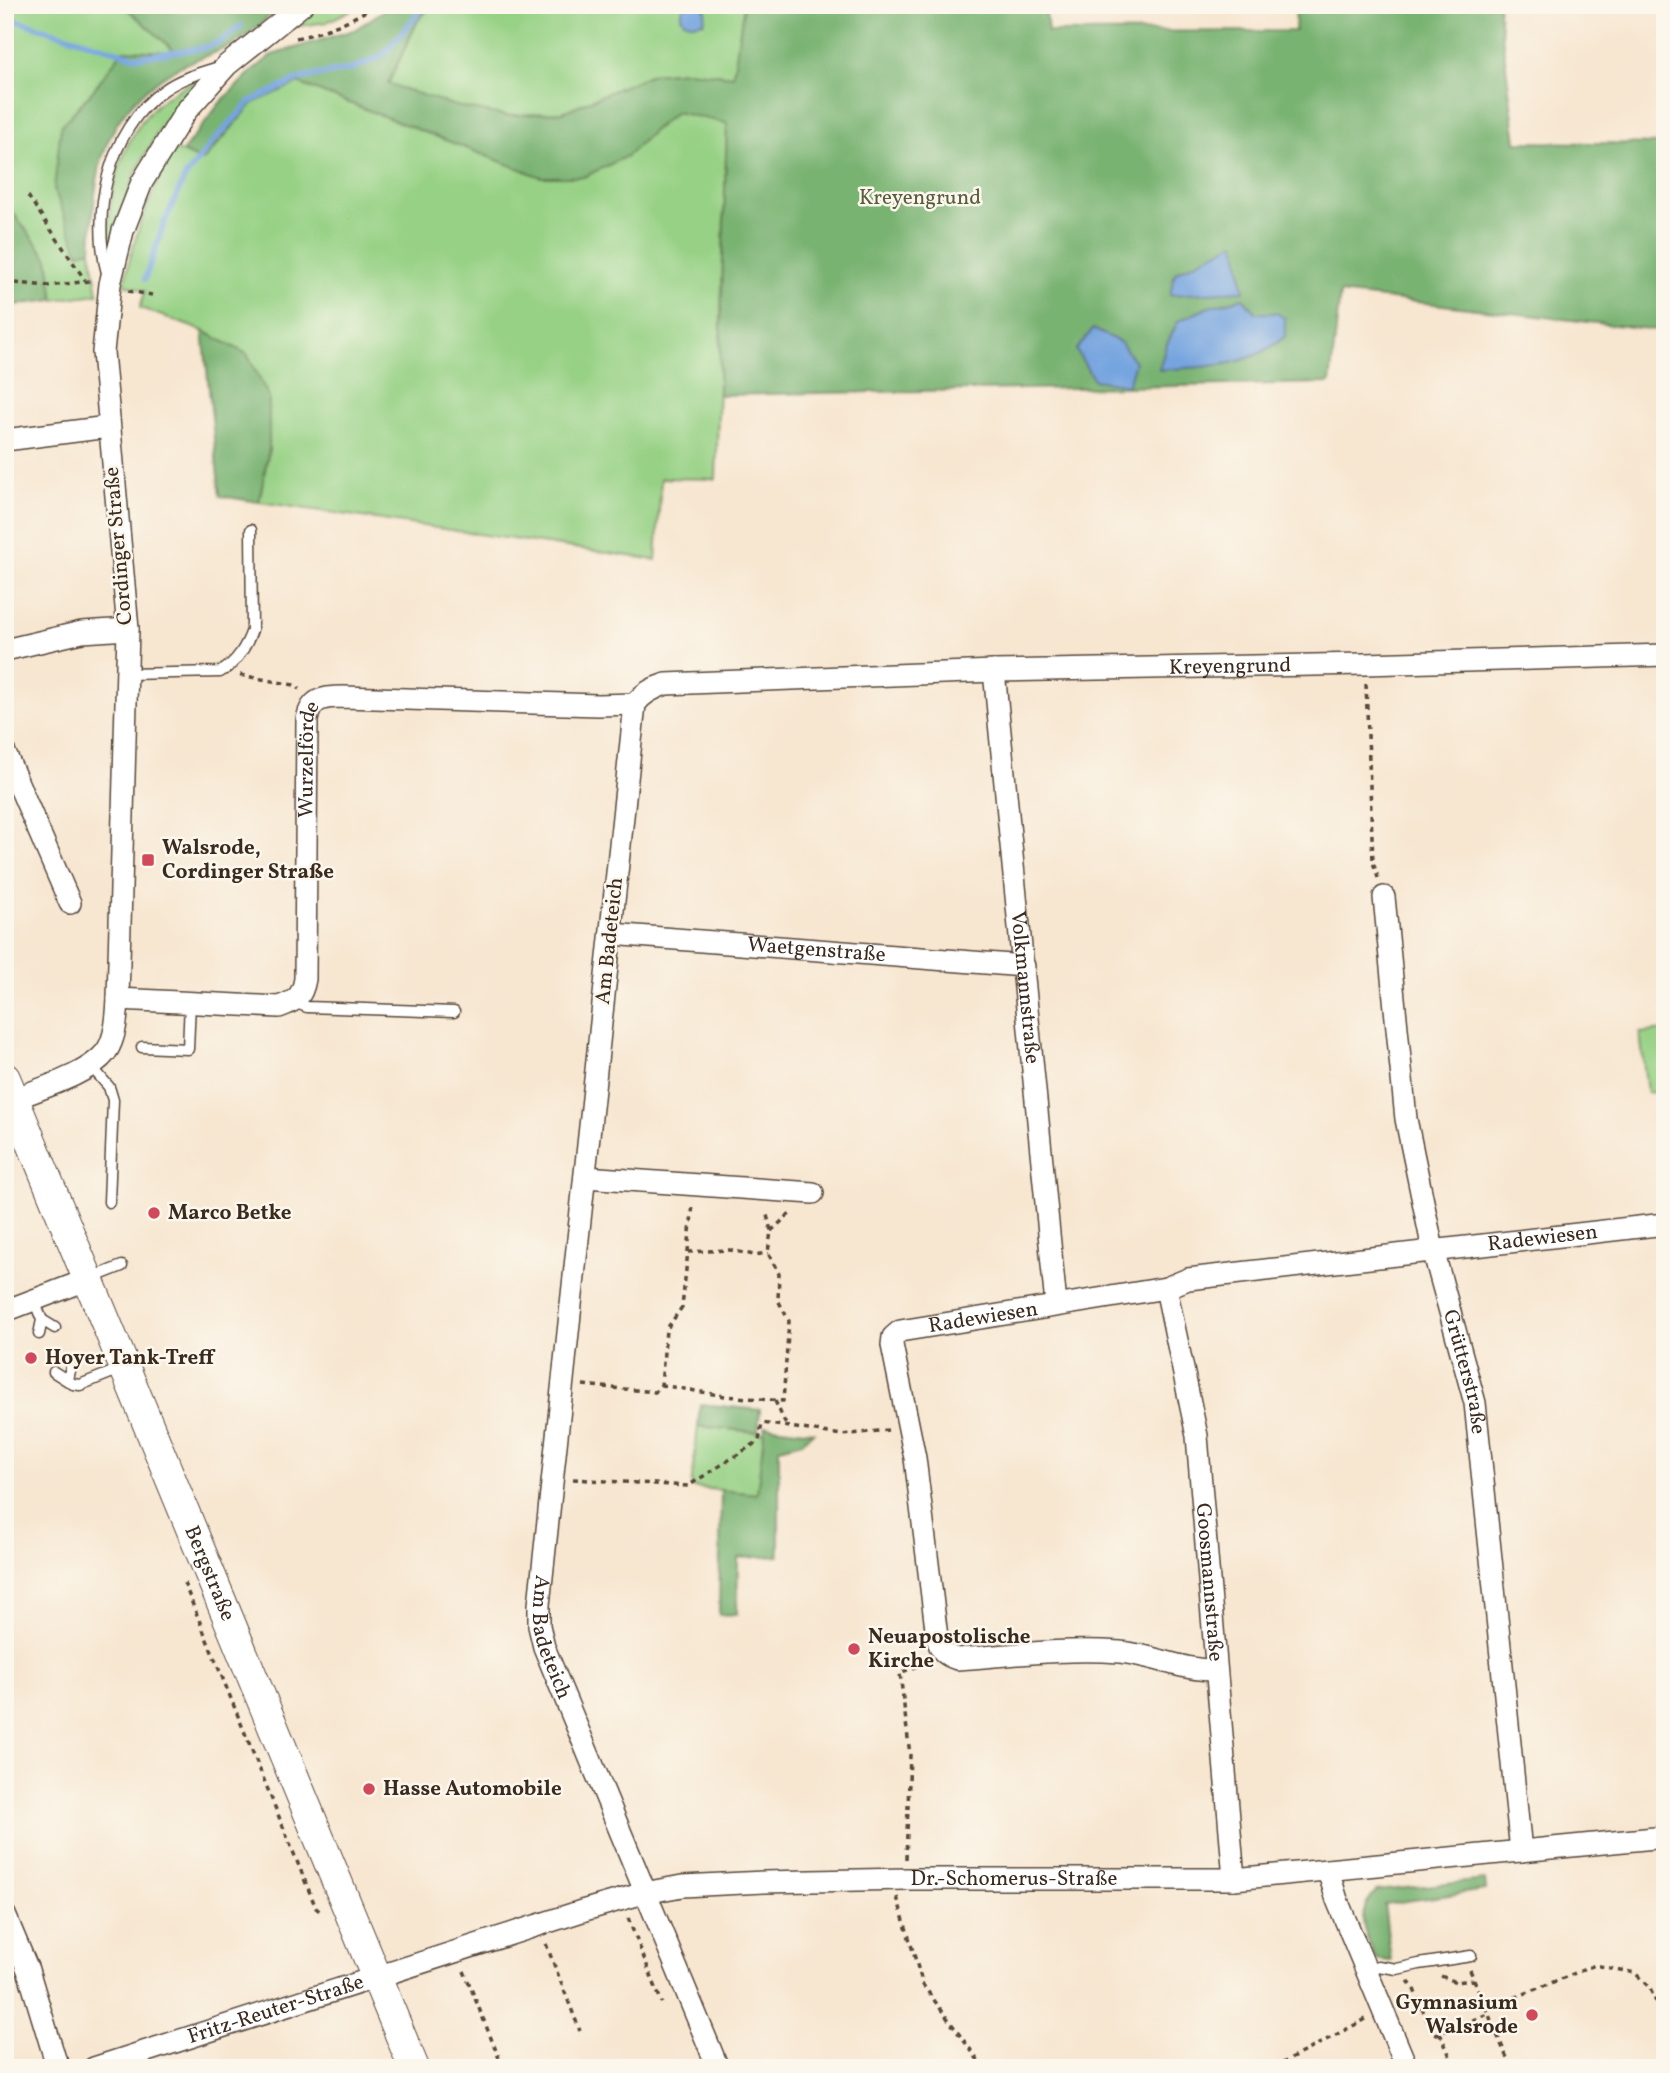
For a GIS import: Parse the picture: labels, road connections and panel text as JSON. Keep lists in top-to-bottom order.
{
  "streets": {
    "main road": ["Bergstraße"],
    "street": [
      "Cordinger Straße",
      "Kreyengrund",
      "Wurzelförde",
      "Am Badeteich",
      "Waetgenstraße",
      "Volkmannstraße",
      "Radewiesen",
      "Grütterstraße",
      "Goosmannstraße",
      "Dr.-Schomerus-Straße",
      "Fritz-Reuter-Straße"
    ]
  },
  "crossings": [
    ["Kreyengrund", "Wurzelförde"],
    ["Kreyengrund", "Am Badeteich"],
    ["Kreyengrund", "Volkmannstraße"],
    ["Wurzelförde", "Am Badeteich"],
    ["Am Badeteich", "Waetgenstraße"],
    ["Am Badeteich", "Dr.-Schomerus-Straße"],
    ["Waetgenstraße", "Volkmannstraße"],
    ["Volkmannstraße", "Radewiesen"],
    ["Radewiesen", "Grütterstraße"],
    ["Radewiesen", "Goosmannstraße"],
    ["Grütterstraße", "Dr.-Schomerus-Straße"],
    ["Bergstraße", "Dr.-Schomerus-Straße"],
    ["Bergstraße", "Fritz-Reuter-Straße"],
    ["Goosmannstraße", "Dr.-Schomerus-Straße"],
    ["Dr.-Schomerus-Straße", "Fritz-Reuter-Straße"]
  ],
  "parks": ["Kreyengrund"],
  "places": {
    "transit": ["Walsrode, Cordinger Straße"],
    "other": [
      "Marco Betke",
      "Hoyer Tank-Treff",
      "Neuapostolische Kirche",
      "Hasse Automobile",
      "Gymnasium Walsrode"
    ]
  }
}
